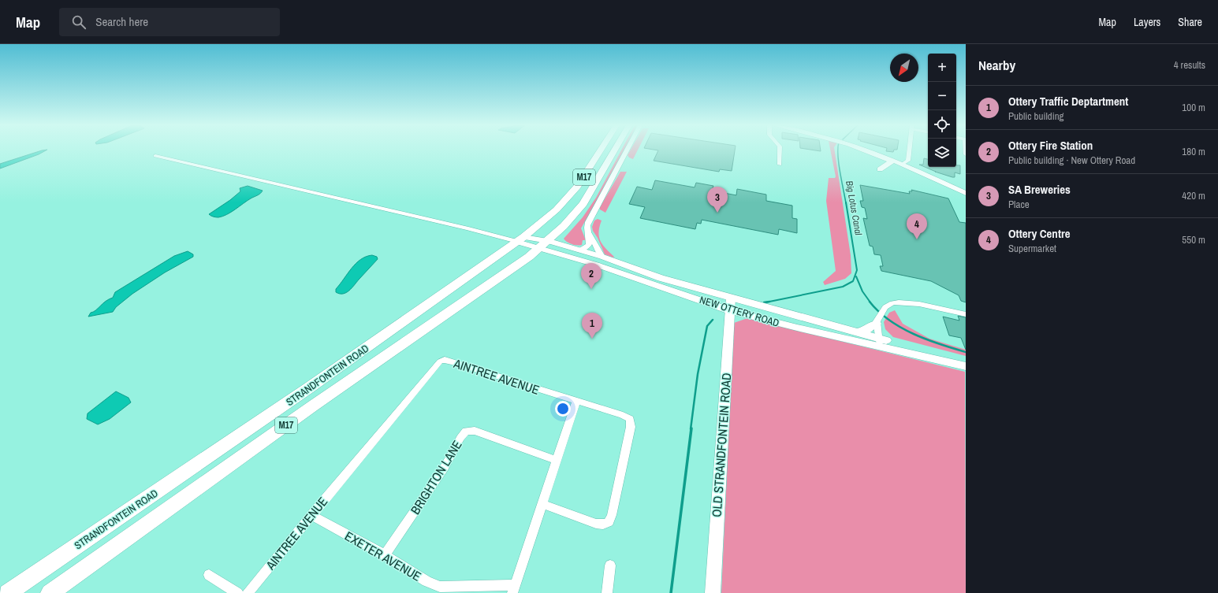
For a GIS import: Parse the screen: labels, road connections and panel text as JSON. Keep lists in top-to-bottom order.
{
  "streets": {
    "main road": ["M17", "NEW OTTERY ROAD", "STRANDFONTEIN ROAD"],
    "street": [
      "AINTREE AVENUE",
      "OLD STRANDFONTEIN ROAD",
      "BRIGHTON LANE",
      "EXETER AVENUE"
    ]
  },
  "crossings": [
    ["NEW OTTERY ROAD", "STRANDFONTEIN ROAD"],
    ["NEW OTTERY ROAD", "OLD STRANDFONTEIN ROAD"],
    ["AINTREE AVENUE", "EXETER AVENUE"],
    ["BRIGHTON LANE", "EXETER AVENUE"]
  ],
  "water": ["Big Lotus Canal"],
  "north": "bottom left",
  "page": {
    "header": "Map",
    "search": "Search here",
    "nav": ["Map", "Layers", "Share"],
    "heading": ["Nearby", "4 results"],
    "map_buttons": ["+", "−"],
    "list": [
      {
        "mark": "1",
        "name": "Ottery Traffic Deptartment",
        "note": "Public building",
        "value": "100 m"
      },
      {
        "mark": "2",
        "name": "Ottery Fire Station",
        "note": "Public building · New Ottery Road",
        "value": "180 m"
      },
      {
        "mark": "3",
        "name": "SA Breweries",
        "note": "Place",
        "value": "420 m"
      },
      {
        "mark": "4",
        "name": "Ottery Centre",
        "note": "Supermarket",
        "value": "550 m"
      }
    ],
    "pins": [
      "3",
      "4",
      "2",
      "1"
    ]
  }
}
